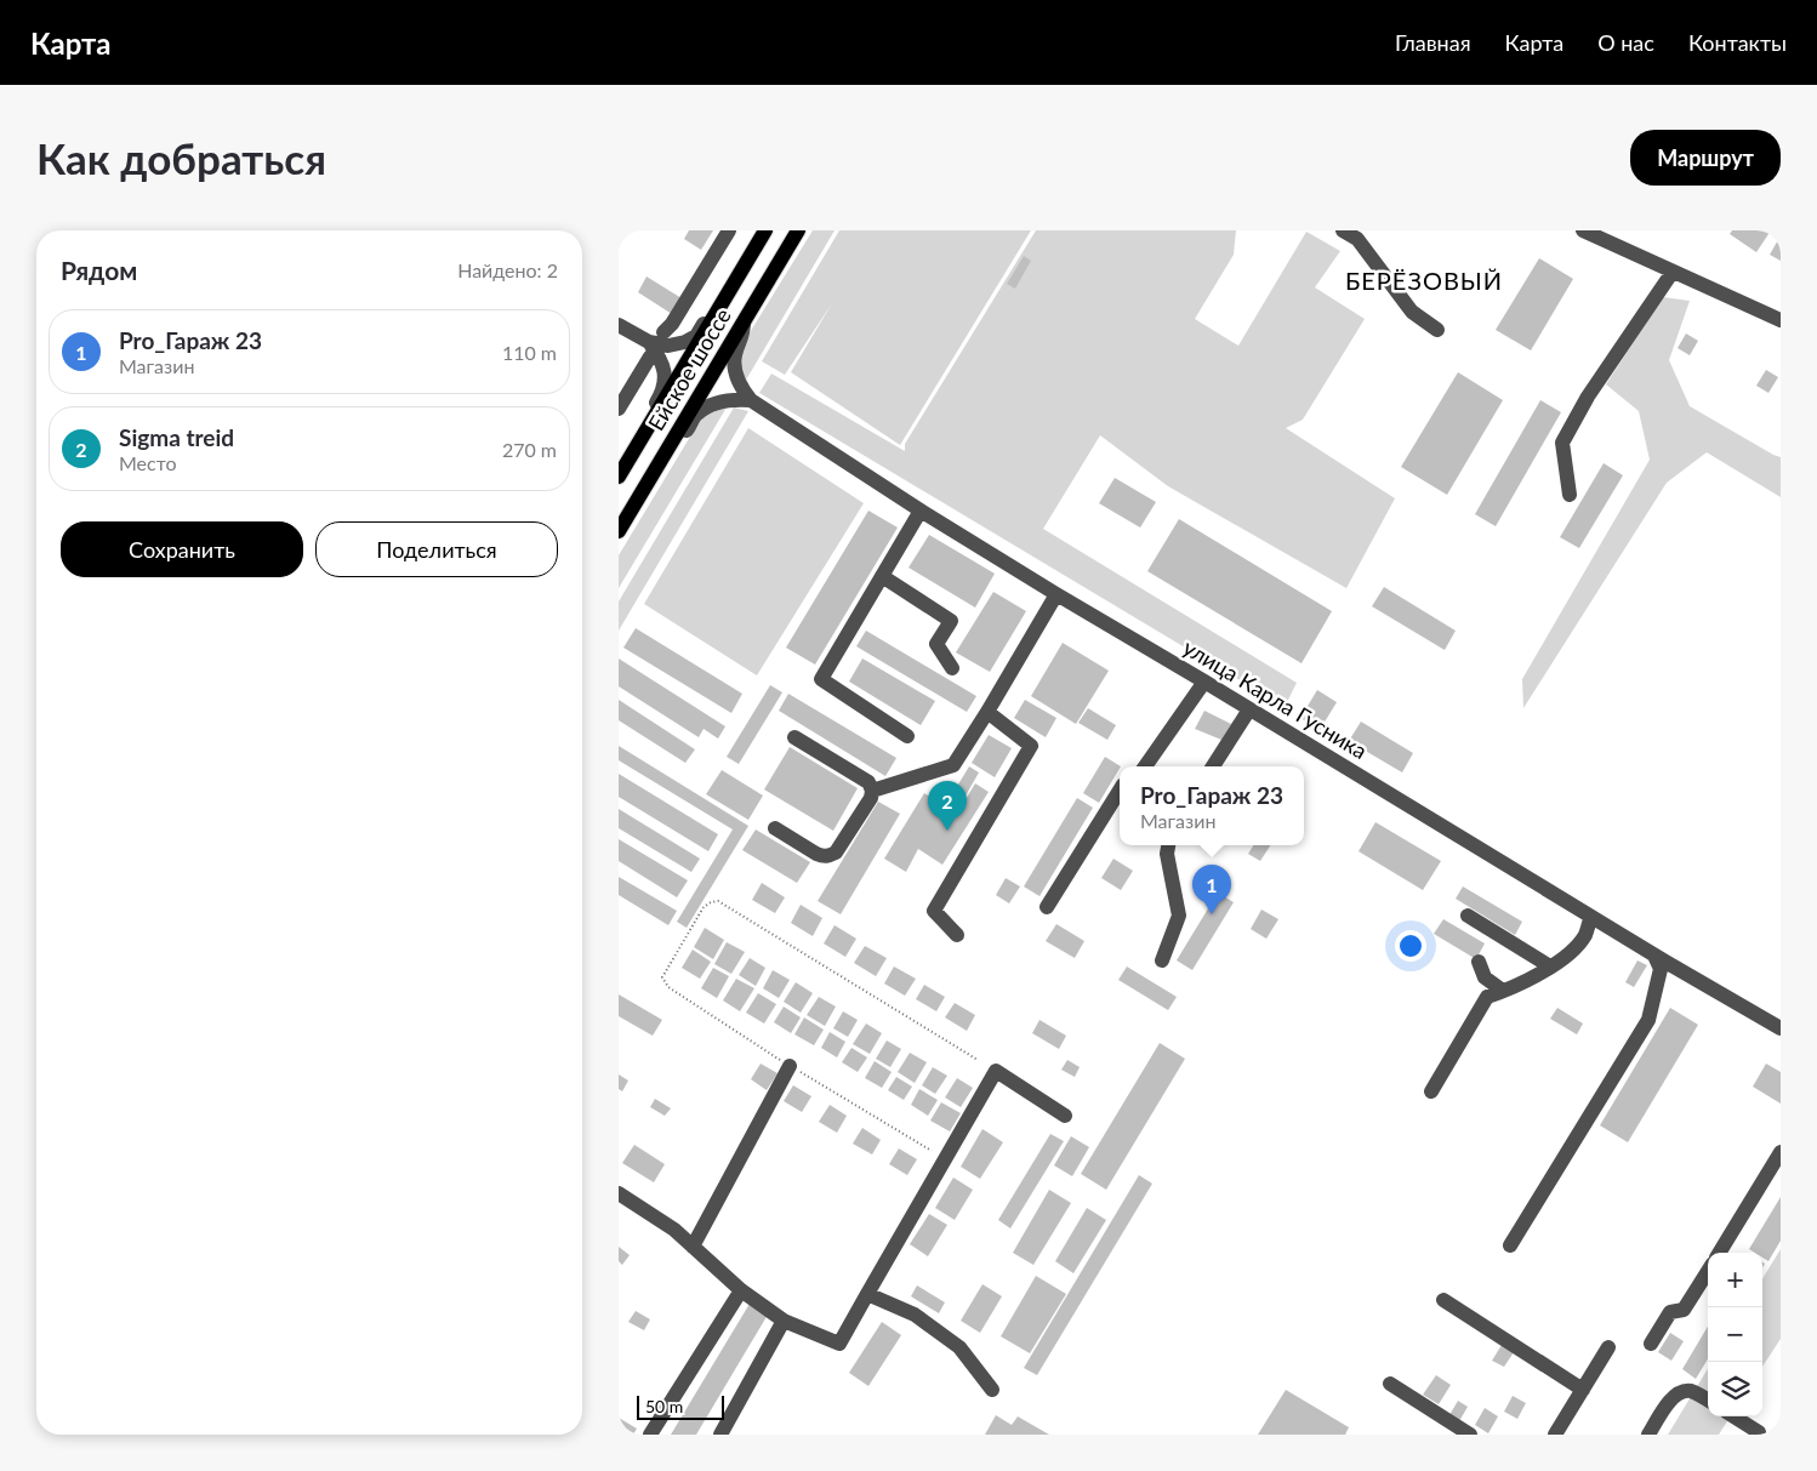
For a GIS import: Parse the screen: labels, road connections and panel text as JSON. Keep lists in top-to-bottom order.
{
  "streets": {
    "main road": ["Ейское шоссе"],
    "street": ["улица Карла Гусника"]
  },
  "districts": ["БЕРЁЗОВЫЙ"],
  "scale_bar": "50 m",
  "page": {
    "header": "Карта",
    "nav": [
      "Главная",
      "Карта",
      "О нас",
      "Контакты"
    ],
    "buttons": [
      "Маршрут",
      ["Сохранить", "Поделиться"]
    ],
    "title": "Как добраться",
    "heading": ["Рядом", "Найдено: 2"],
    "list": [
      {
        "mark": "1",
        "name": "Pro_Гараж 23",
        "note": "Магазин",
        "value": "110 m"
      },
      {
        "mark": "2",
        "name": "Sigma treid",
        "note": "Место",
        "value": "270 m"
      }
    ],
    "popup": ["Pro_Гараж 23", "Магазин"],
    "pins": ["2", "1"],
    "map_buttons": ["+", "−"],
    "scale": "50 m"
  }
}
